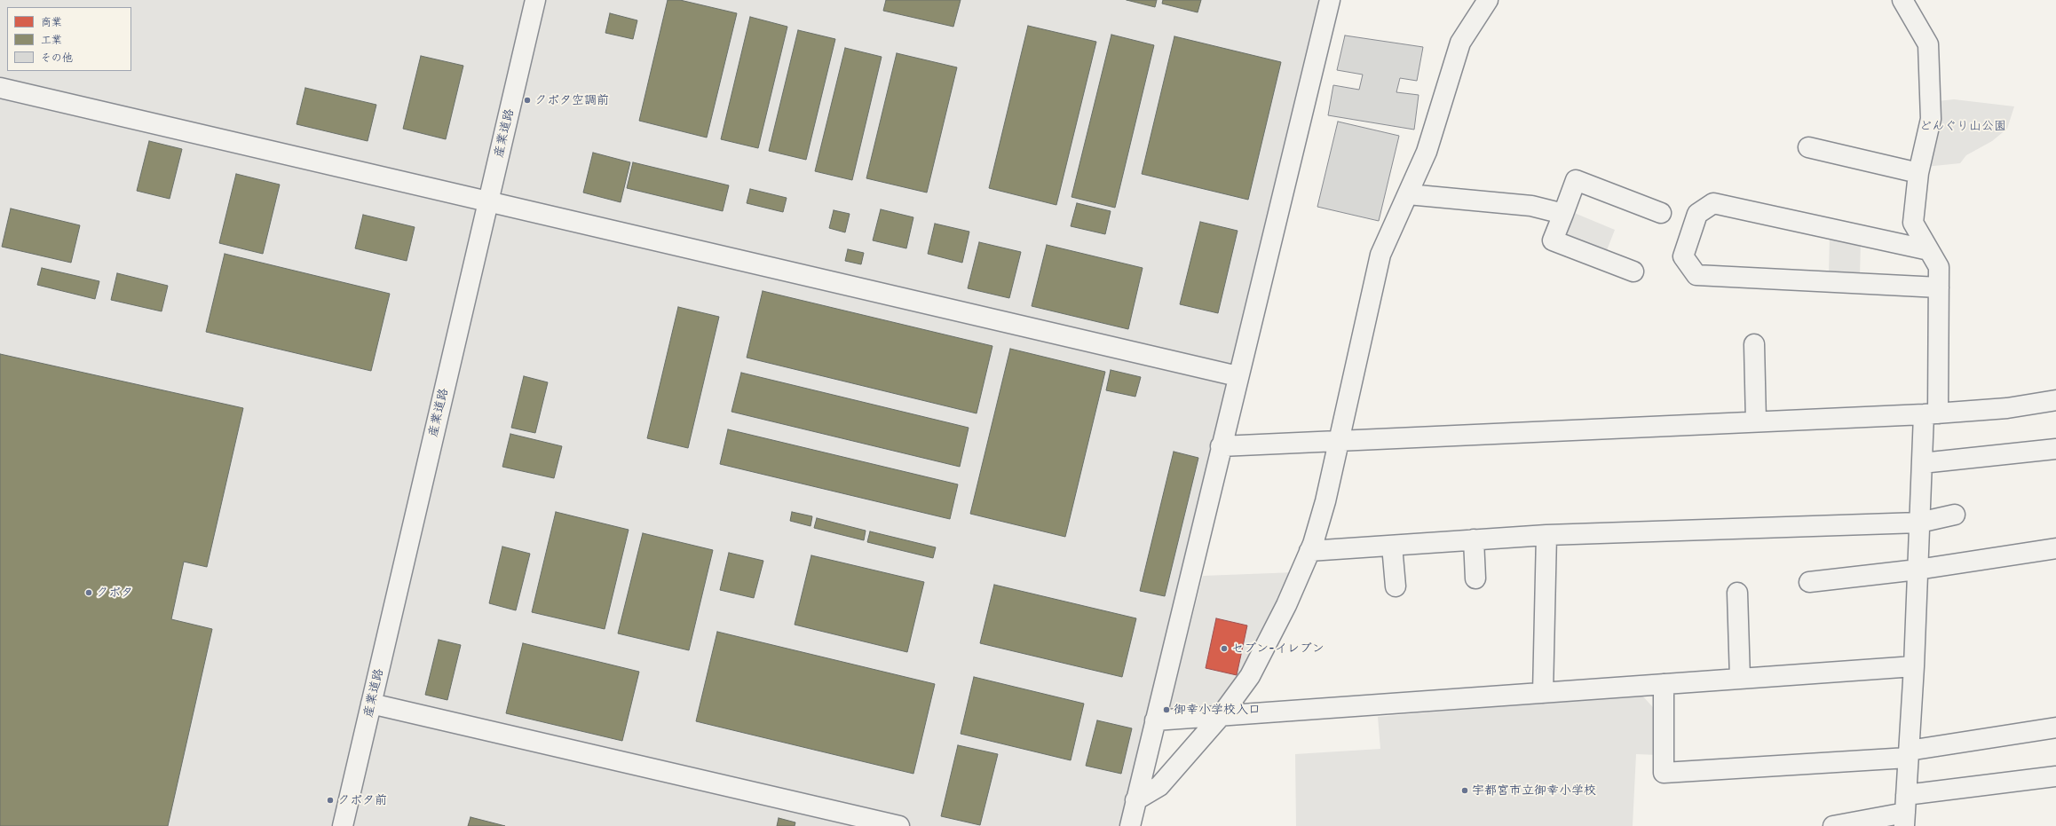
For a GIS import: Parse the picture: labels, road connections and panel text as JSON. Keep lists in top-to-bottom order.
{
  "streets": {
    "street": ["産業道路"]
  },
  "parks": ["どんぐり山公園"],
  "places": [
    "クボタ空調前",
    "クボタ",
    "セブン-イレブン",
    "御幸小学校入口",
    "宇都宮市立御幸小学校",
    "クボタ前"
  ],
  "legend": ["商業", "工業", "その他"]
}
